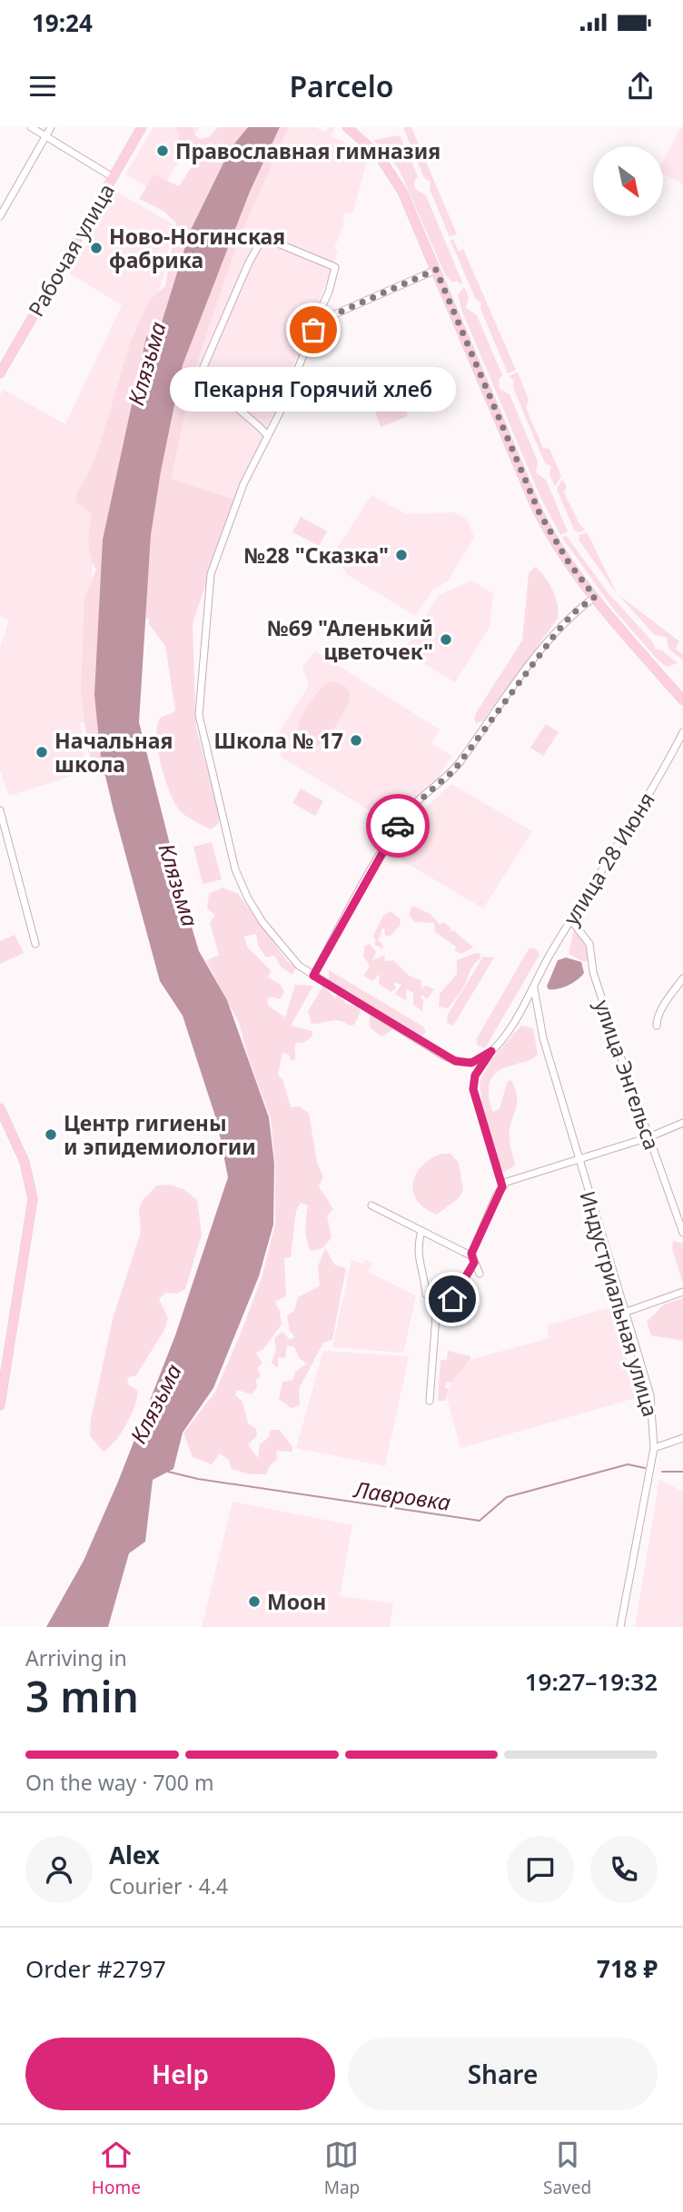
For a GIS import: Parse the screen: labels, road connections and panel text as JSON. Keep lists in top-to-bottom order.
{
  "streets": {
    "main road": ["Рабочая улица"],
    "street": ["улица 28 Июня", "улица Энгельса", "Индустриальная улица"]
  },
  "crossings": [
    ["улица 28 Июня", "улица Энгельса"],
    ["улица 28 Июня", "Индустриальная улица"]
  ],
  "water": ["Клязьма", "Лавровка"],
  "places": [
    "Православная гимназия",
    "Ново-Ногинская фабрика",
    "Пекарня Горячий хлеб",
    "№28 \"Сказка\"",
    "№69 \"Аленький цветочек\"",
    "Школа № 17",
    "Начальная школа",
    "Центр гигиены и эпидемиологии",
    "Моон"
  ],
  "north": "bottom right",
  "page": {
    "status": "19:24",
    "header": "Parcelo",
    "bubble": "Пекарня Горячий хлеб",
    "heading": ["3 min", "Arriving in", "19:27–19:32"],
    "panel": [
      "Alex",
      "Courier · 4.4",
      "Order #2797",
      "718 ₽"
    ],
    "bar": "On the way · 700 m",
    "buttons": ["Help", "Share"],
    "tabs": ["Home", "Map", "Saved"]
  }
}
